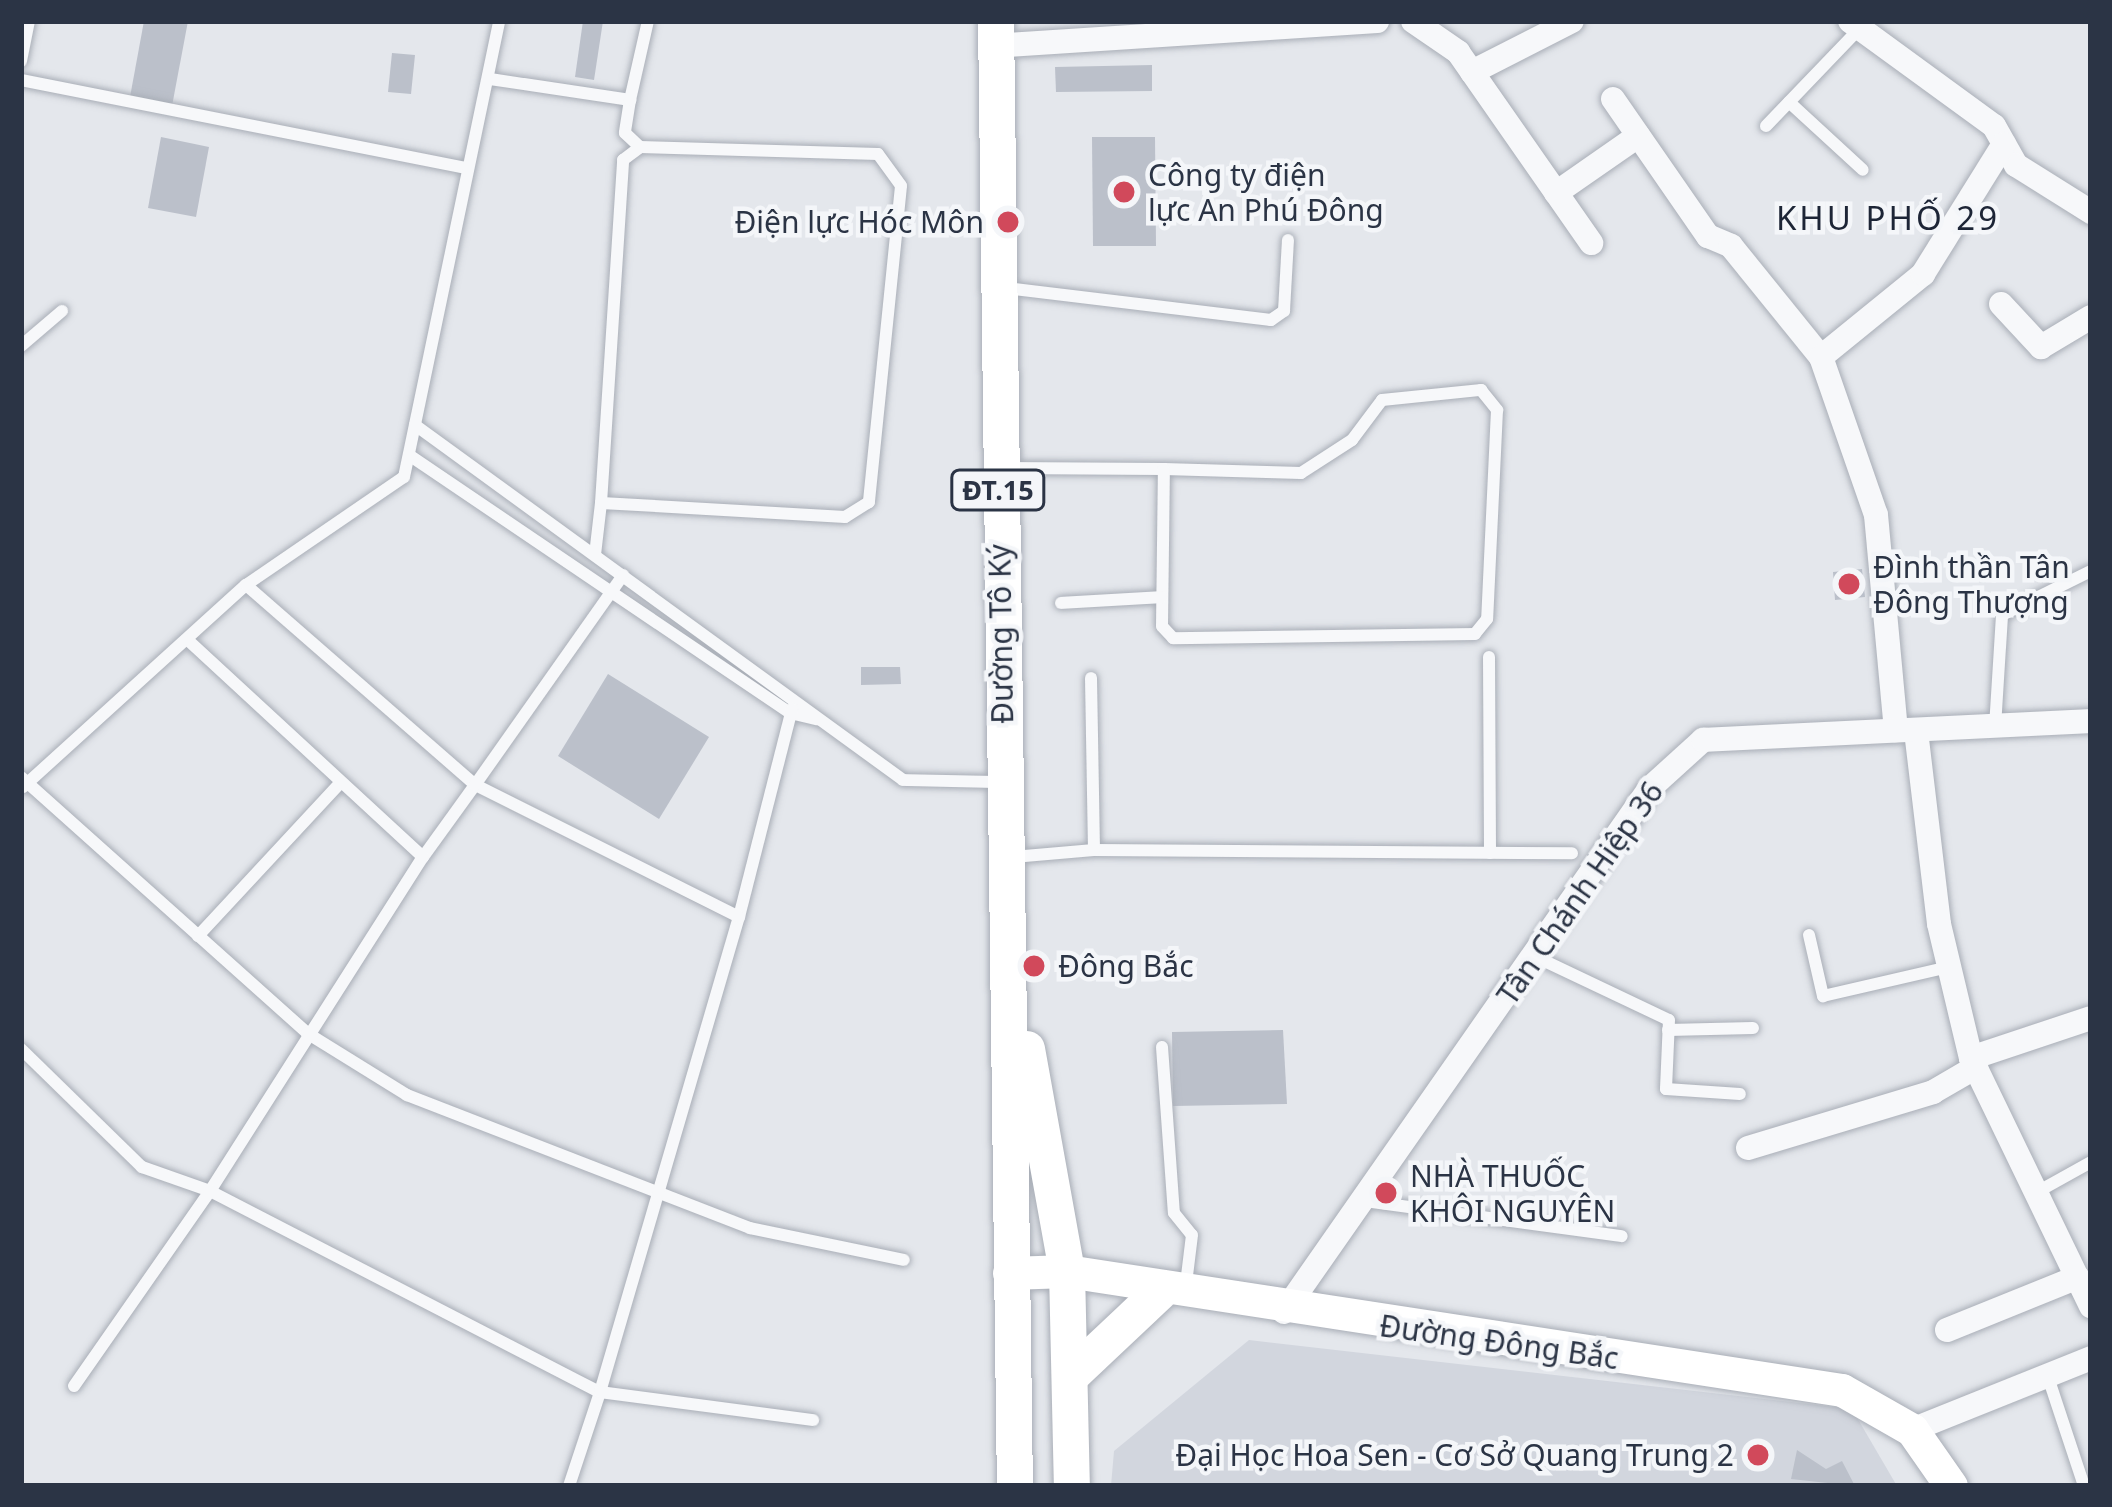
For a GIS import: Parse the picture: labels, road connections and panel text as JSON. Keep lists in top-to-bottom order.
{
  "streets": {
    "main road": ["ĐT.15", "Đường Tô Ký"],
    "street": ["Tân Chánh Hiệp 36", "Đường Đông Bắc"]
  },
  "crossings": [
    ["Đường Tô Ký", "Đường Đông Bắc"],
    ["Tân Chánh Hiệp 36", "Đường Đông Bắc"]
  ],
  "districts": ["KHU PHỐ 29"],
  "places": [
    "Công ty điện lực An Phú Đông",
    "Điện lực Hóc Môn",
    "Đình thần Tân Đông Thượng",
    "Đông Bắc",
    "NHÀ THUỐC KHÔI NGUYÊN",
    "Đại Học Hoa Sen - Cơ Sở Quang Trung 2"
  ]
}
